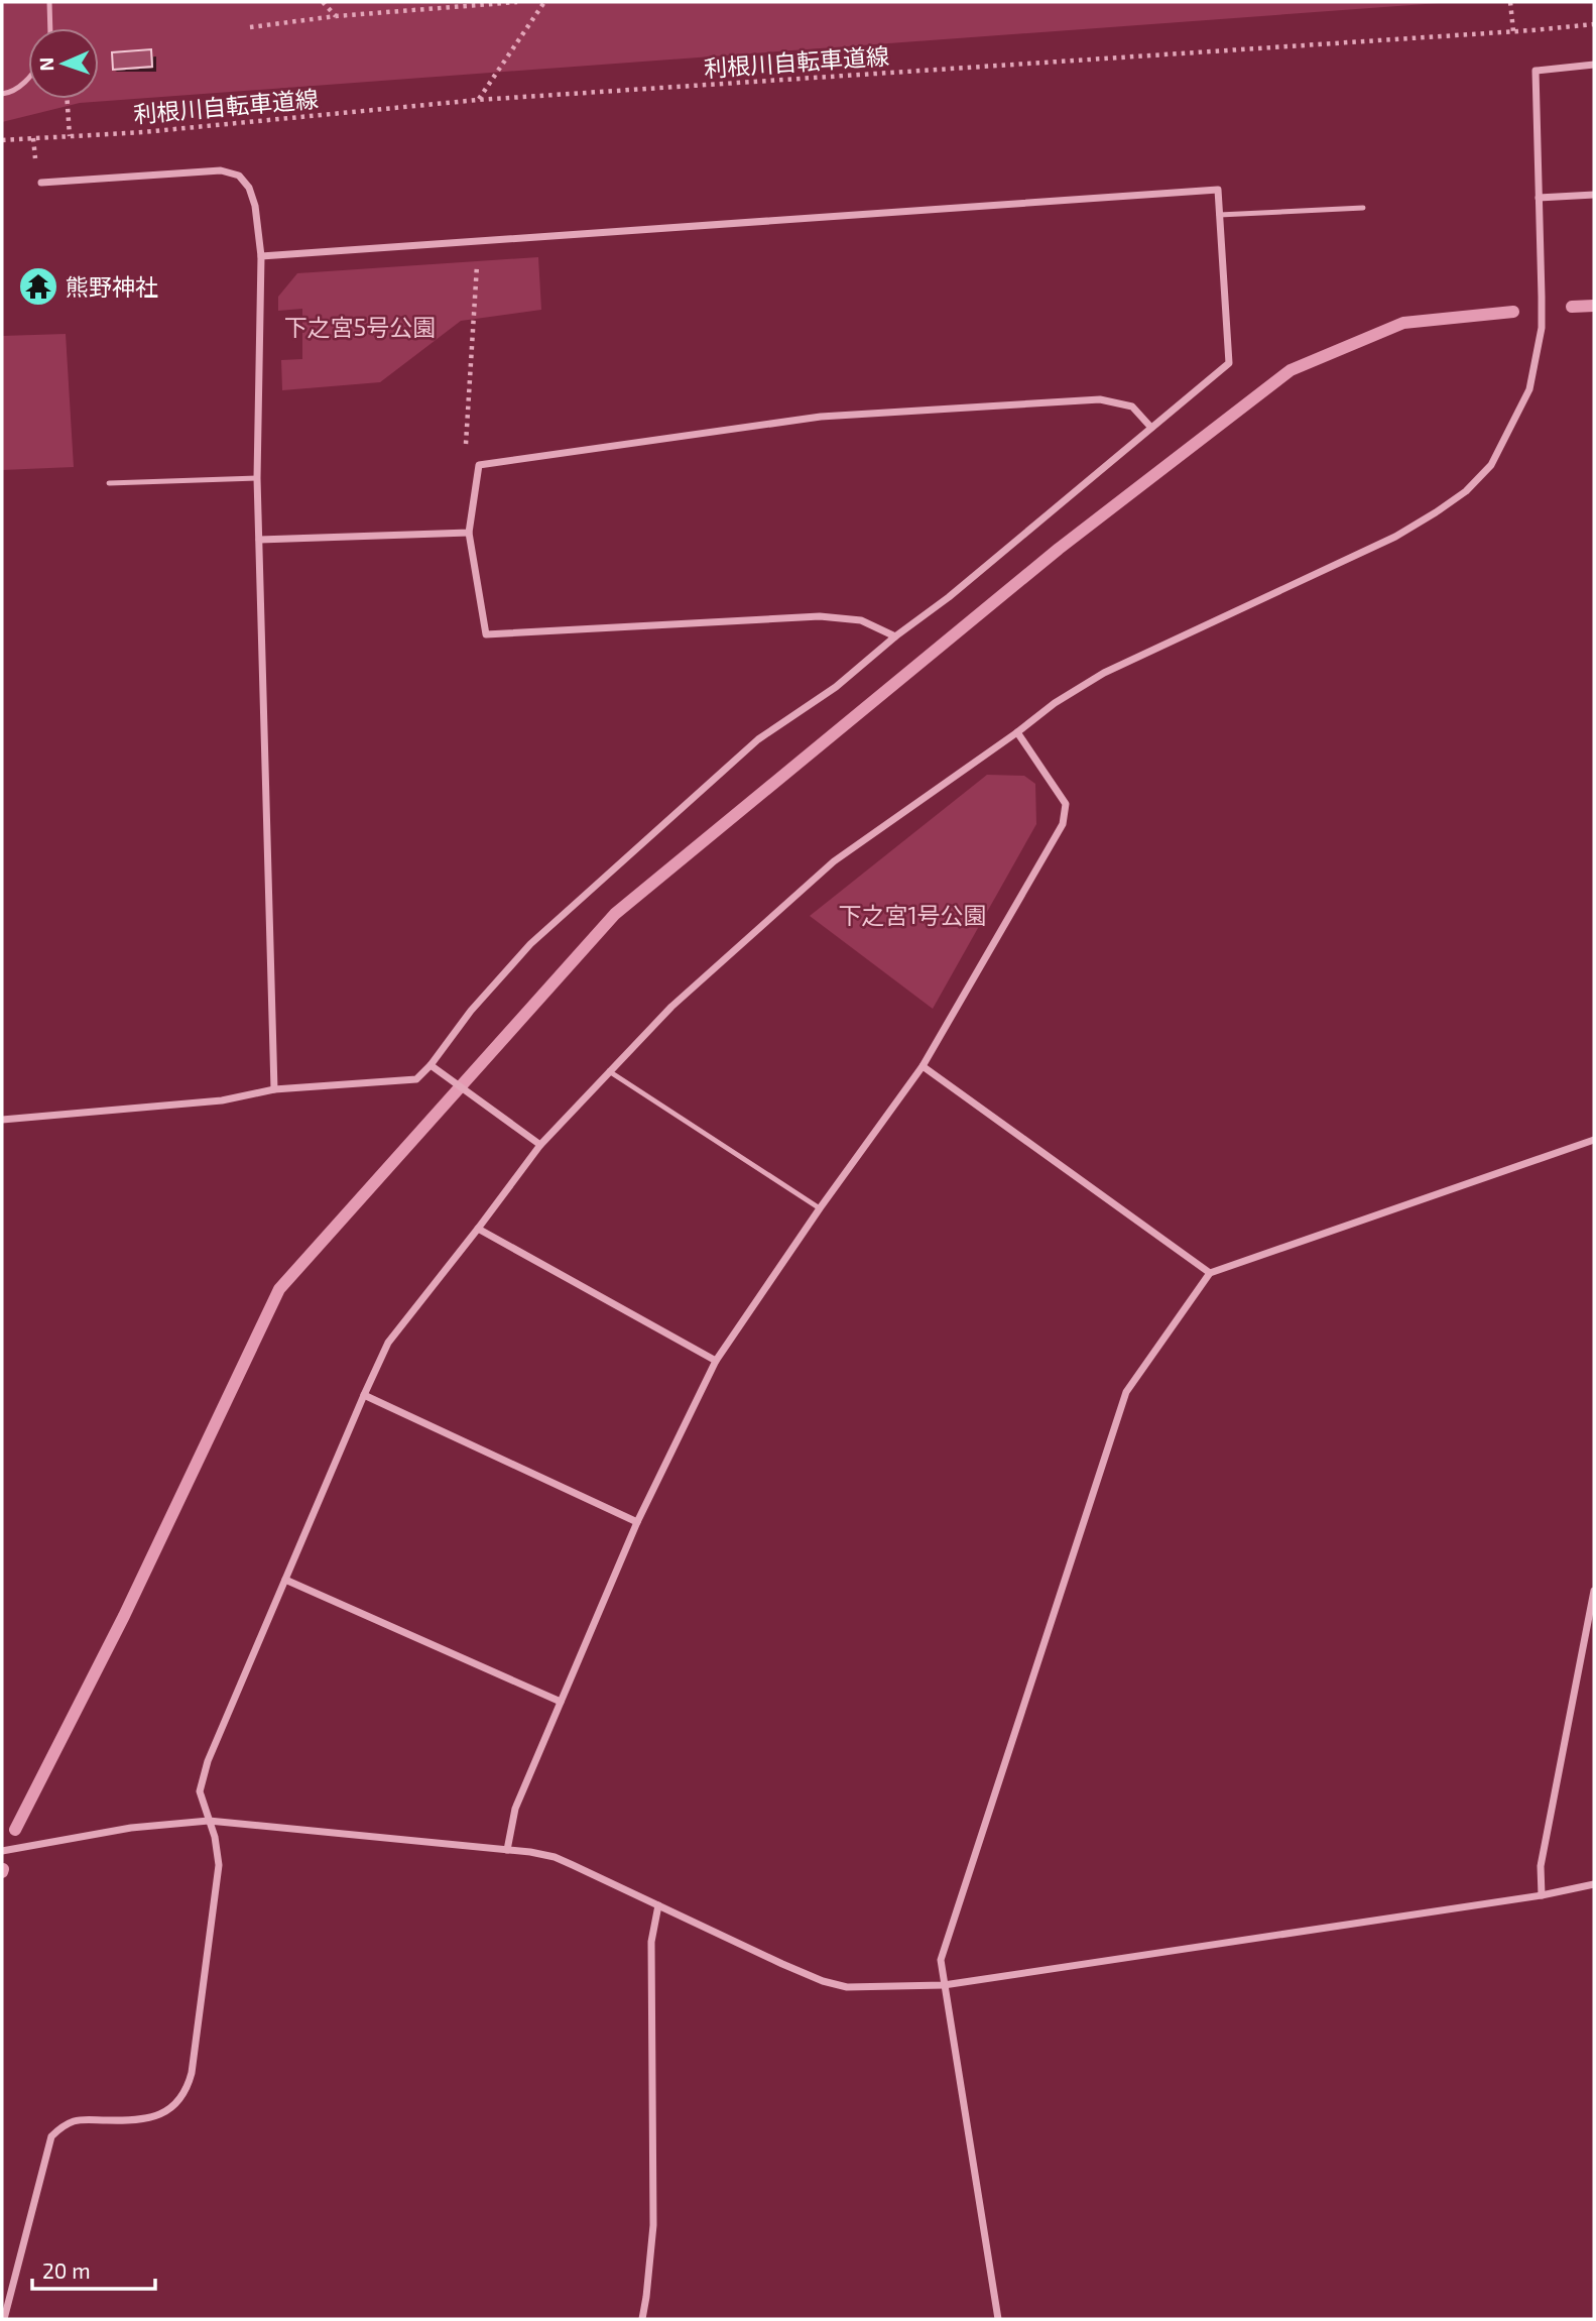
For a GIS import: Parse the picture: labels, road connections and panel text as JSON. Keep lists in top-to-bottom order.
{
  "streets": {
    "path": ["利根川自転車道線"]
  },
  "parks": ["下之宮5号公園", "下之宮1号公園"],
  "places": {
    "temple": ["熊野神社"]
  },
  "scale_bar": "20 m",
  "north": "left"
}
